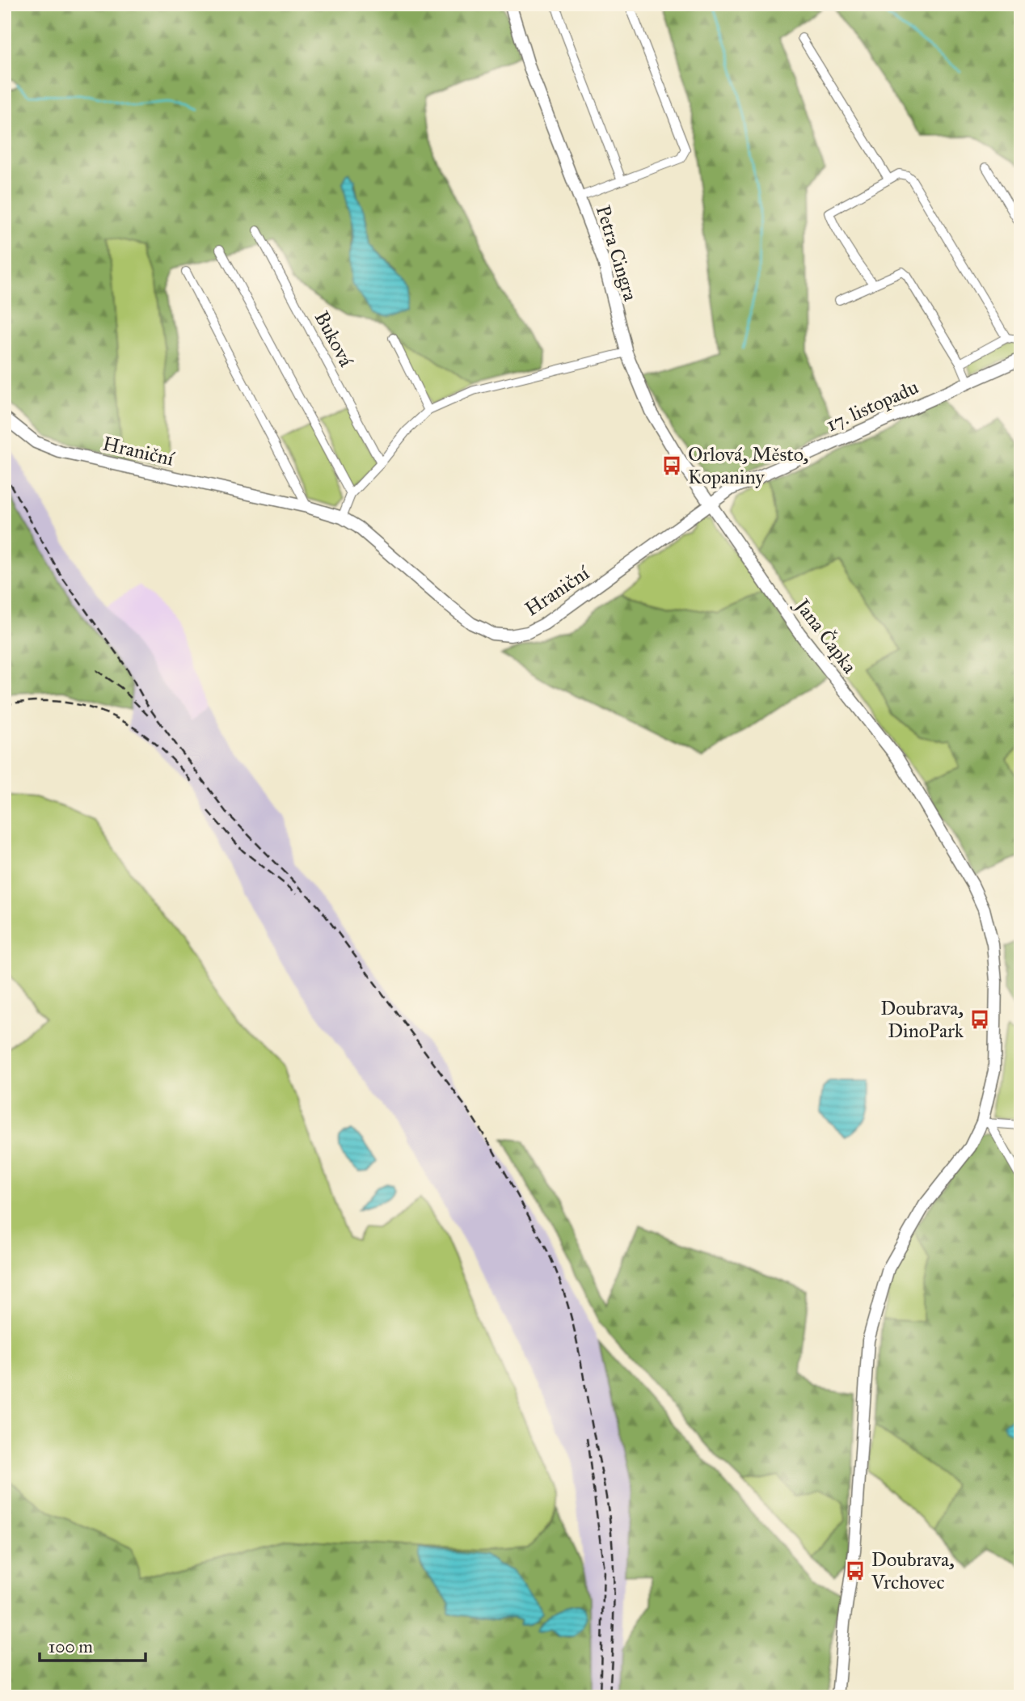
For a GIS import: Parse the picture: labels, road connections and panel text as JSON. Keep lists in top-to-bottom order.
{
  "streets": {
    "street": [
      "Petra Cingra",
      "Buková",
      "17. listopadu",
      "Hraniční",
      "Jana Čapka"
    ]
  },
  "crossings": [
    ["Petra Cingra", "17. listopadu"],
    ["Petra Cingra", "Hraniční"],
    ["Petra Cingra", "Jana Čapka"],
    ["17. listopadu", "Hraniční"],
    ["17. listopadu", "Jana Čapka"],
    ["Hraniční", "Jana Čapka"]
  ],
  "places": {
    "bus stop": ["Orlová, Město, Kopaniny", "Doubrava, DinoPark", "Doubrava, Vrchovec"]
  },
  "scale_bar": "100 m"
}
